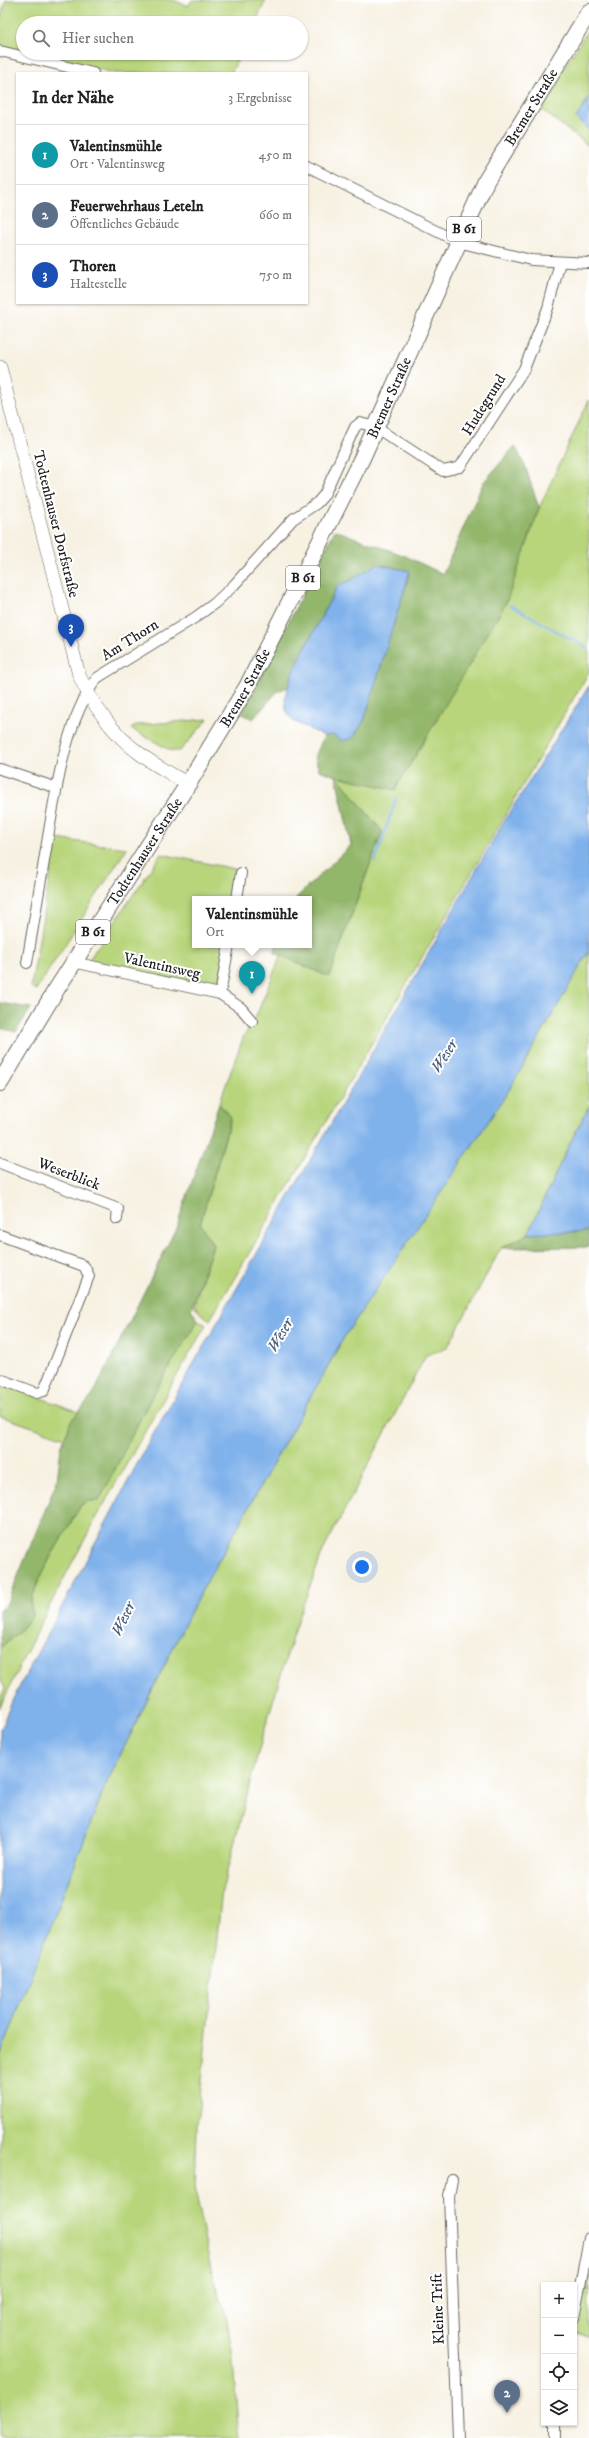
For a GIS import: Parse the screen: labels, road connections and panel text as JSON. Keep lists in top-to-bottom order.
{
  "streets": {
    "main road": ["Bremer Straße", "B 61", "Todtenhauser Straße"],
    "street": [
      "Hudegrund",
      "Todtenhauser Dorfstraße",
      "Am Thorn",
      "Valentinsweg",
      "Weserblick",
      "Kleine Trift"
    ]
  },
  "crossings": [
    ["Bremer Straße", "Hudegrund"],
    ["Bremer Straße", "Todtenhauser Dorfstraße"],
    ["Bremer Straße", "Am Thorn"],
    ["Bremer Straße", "Todtenhauser Straße"],
    ["Hudegrund", "Am Thorn"],
    ["Todtenhauser Dorfstraße", "Am Thorn"],
    ["Todtenhauser Dorfstraße", "Todtenhauser Straße"],
    ["Todtenhauser Straße", "Valentinsweg"]
  ],
  "water": ["Weser"],
  "page": {
    "search": "Hier suchen",
    "heading": ["In der Nähe", "3 Ergebnisse"],
    "list": [
      {
        "mark": "1",
        "name": "Valentinsmühle",
        "note": "Ort · Valentinsweg",
        "value": "450 m"
      },
      {
        "mark": "2",
        "name": "Feuerwehrhaus Leteln",
        "note": "Öffentliches Gebäude",
        "value": "660 m"
      },
      {
        "mark": "3",
        "name": "Thoren",
        "note": "Haltestelle",
        "value": "750 m"
      }
    ],
    "pins": ["3", "1", "2"],
    "popup": ["Valentinsmühle", "Ort"],
    "map_buttons": ["+", "−"]
  }
}
